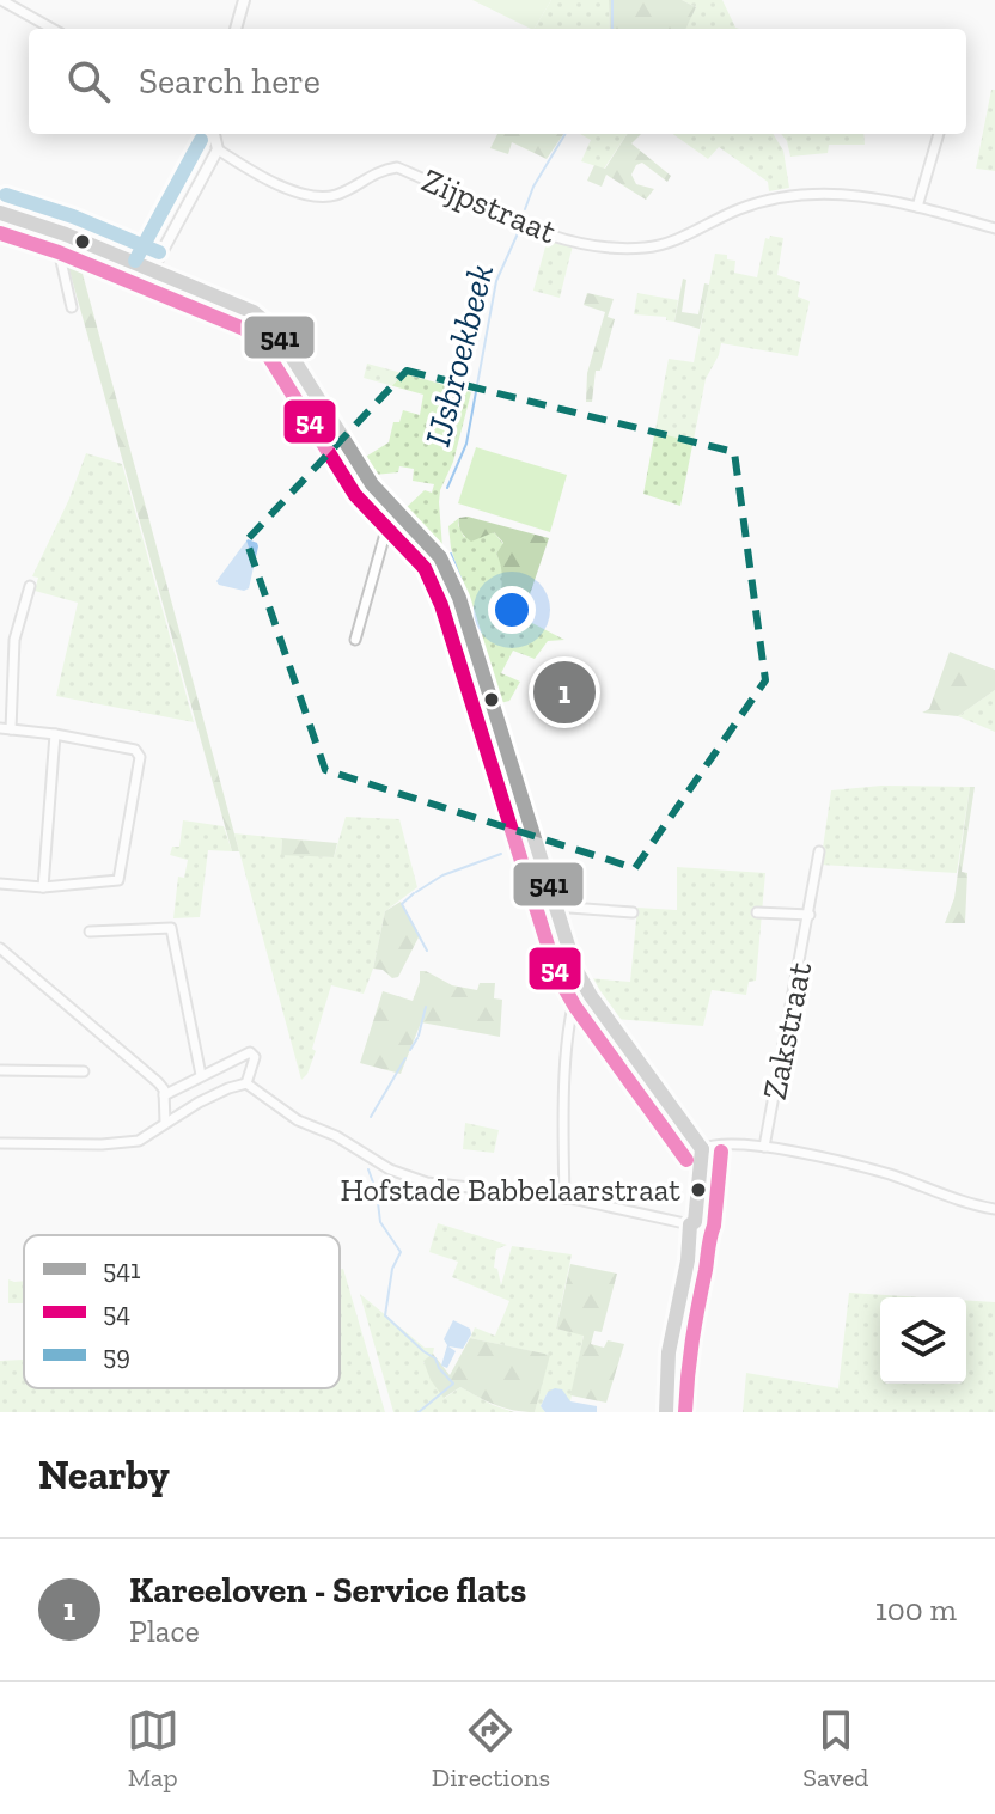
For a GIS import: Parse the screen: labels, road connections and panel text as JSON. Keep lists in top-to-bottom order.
{
  "streets": {
    "street": ["Zijpstraat", "Zakstraat"]
  },
  "water": ["IJsbroekbeek"],
  "places": ["Hofstade Babbelaarstraat"],
  "lines": ["transit line 59", "transit line 541", "transit line 54"],
  "legend": ["541", "54", "59"],
  "page": {
    "search": "Search here",
    "pins": "1",
    "heading": "Nearby",
    "list": [
      {
        "mark": "1",
        "name": "Kareeloven - Service flats",
        "note": "Place",
        "value": "100 m"
      }
    ],
    "nav": ["Map", "Directions", "Saved"]
  }
}
